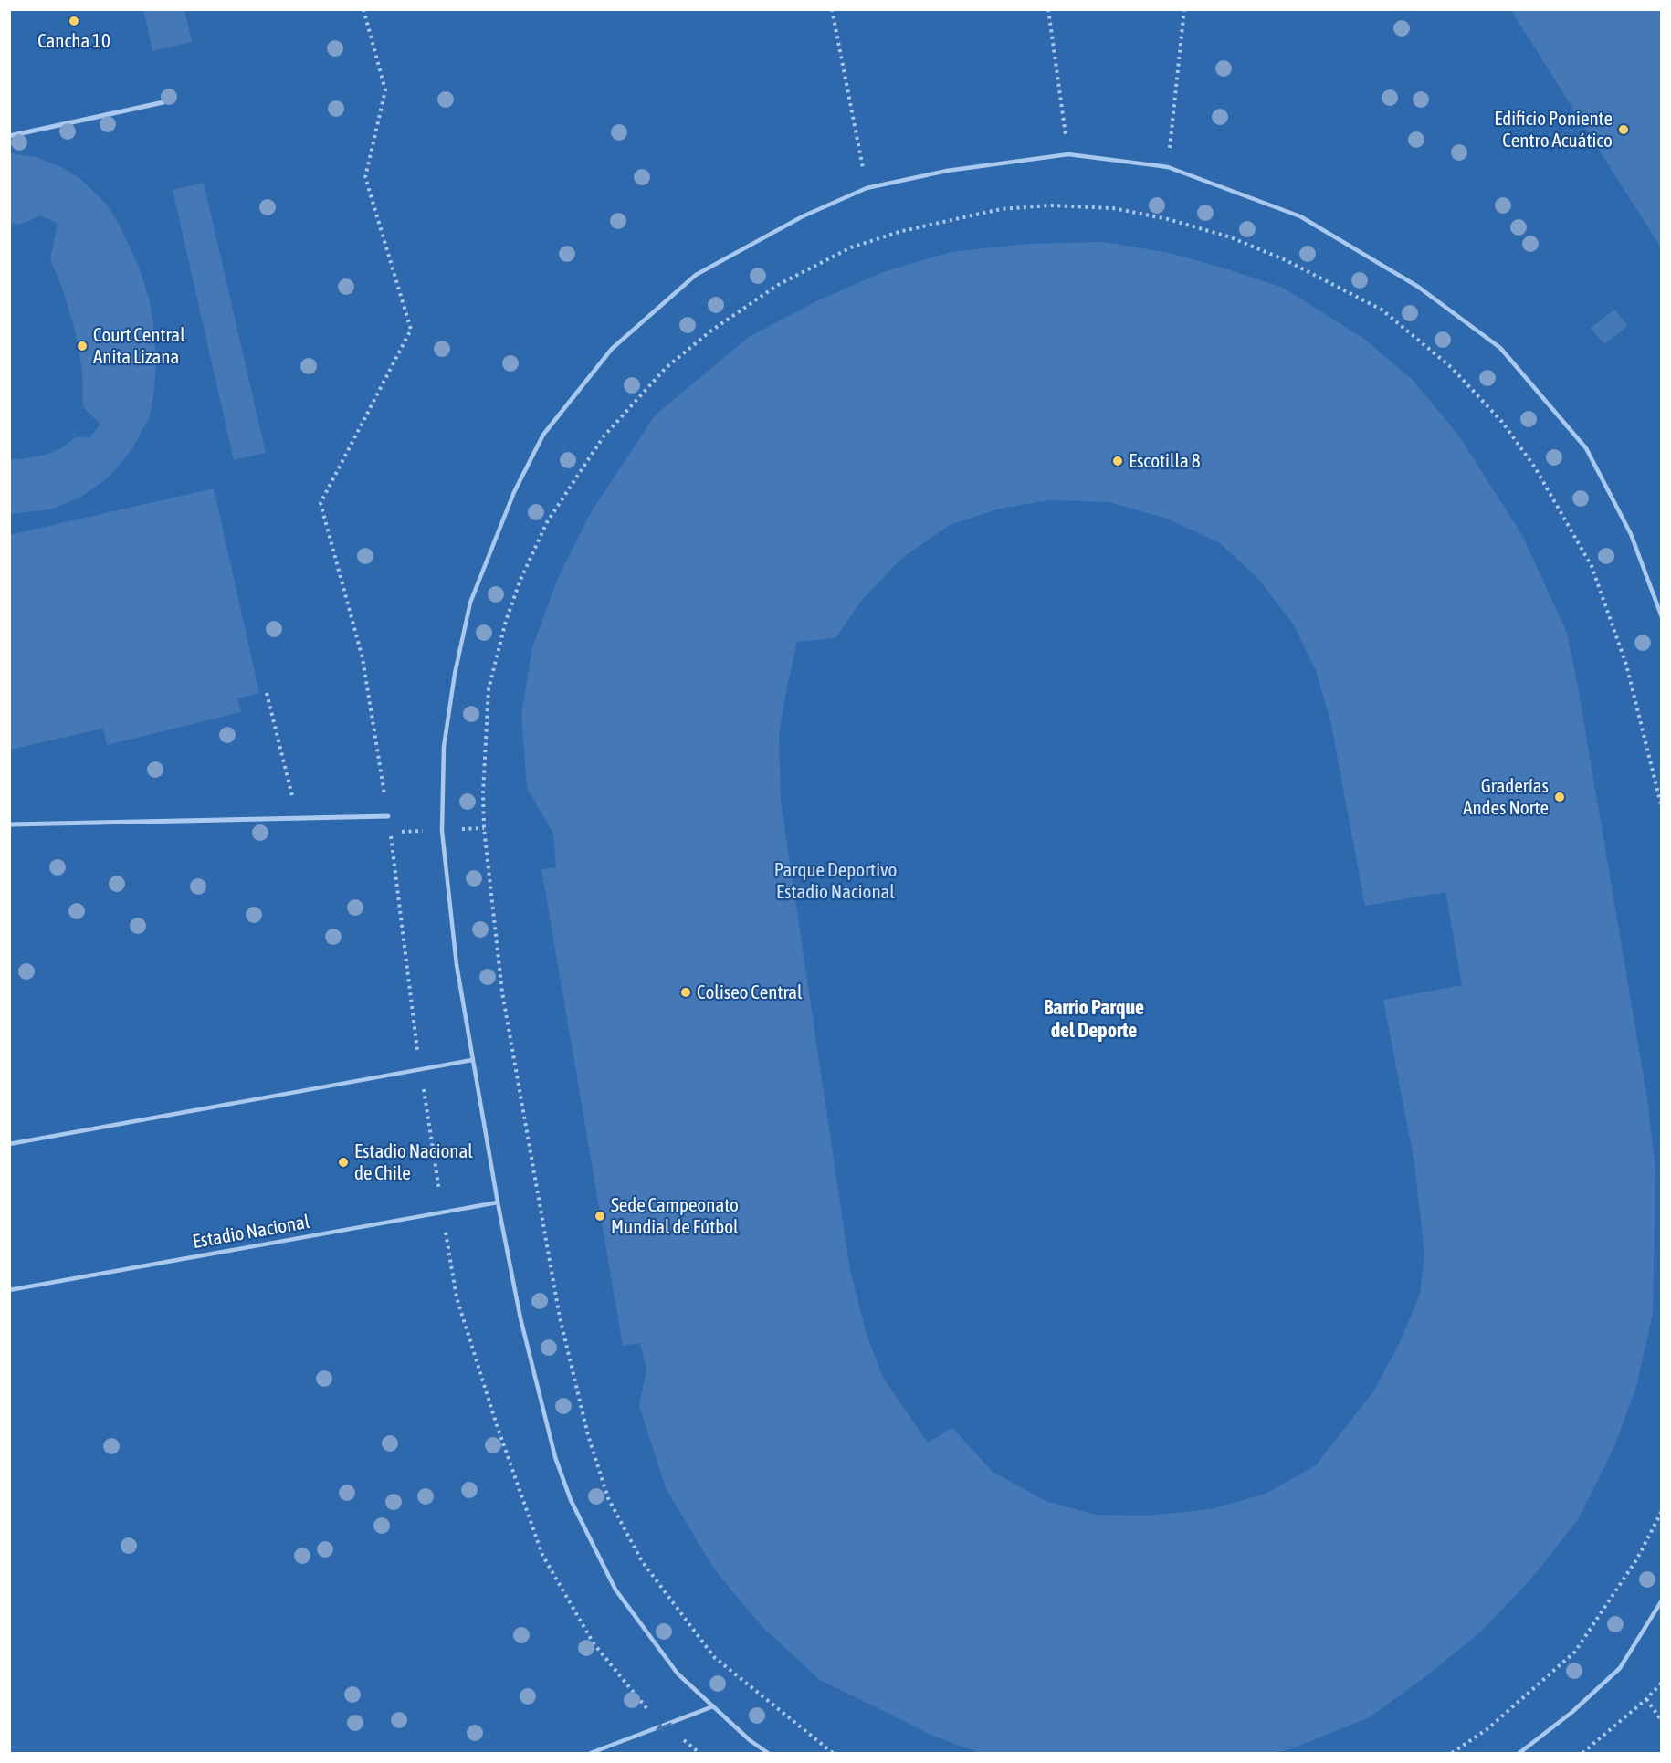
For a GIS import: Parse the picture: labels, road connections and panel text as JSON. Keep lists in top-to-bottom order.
{
  "streets": {
    "lane": ["Estadio Nacional"]
  },
  "districts": ["Barrio Parque del Deporte"],
  "parks": ["Parque Deportivo Estadio Nacional"],
  "places": [
    "Cancha 10",
    "Edificio Poniente Centro Acuático",
    "Court Central Anita Lizana",
    "Escotilla 8",
    "Graderías Andes Norte",
    "Coliseo Central",
    "Estadio Nacional de Chile",
    "Sede Campeonato Mundial de Fútbol"
  ]
}
